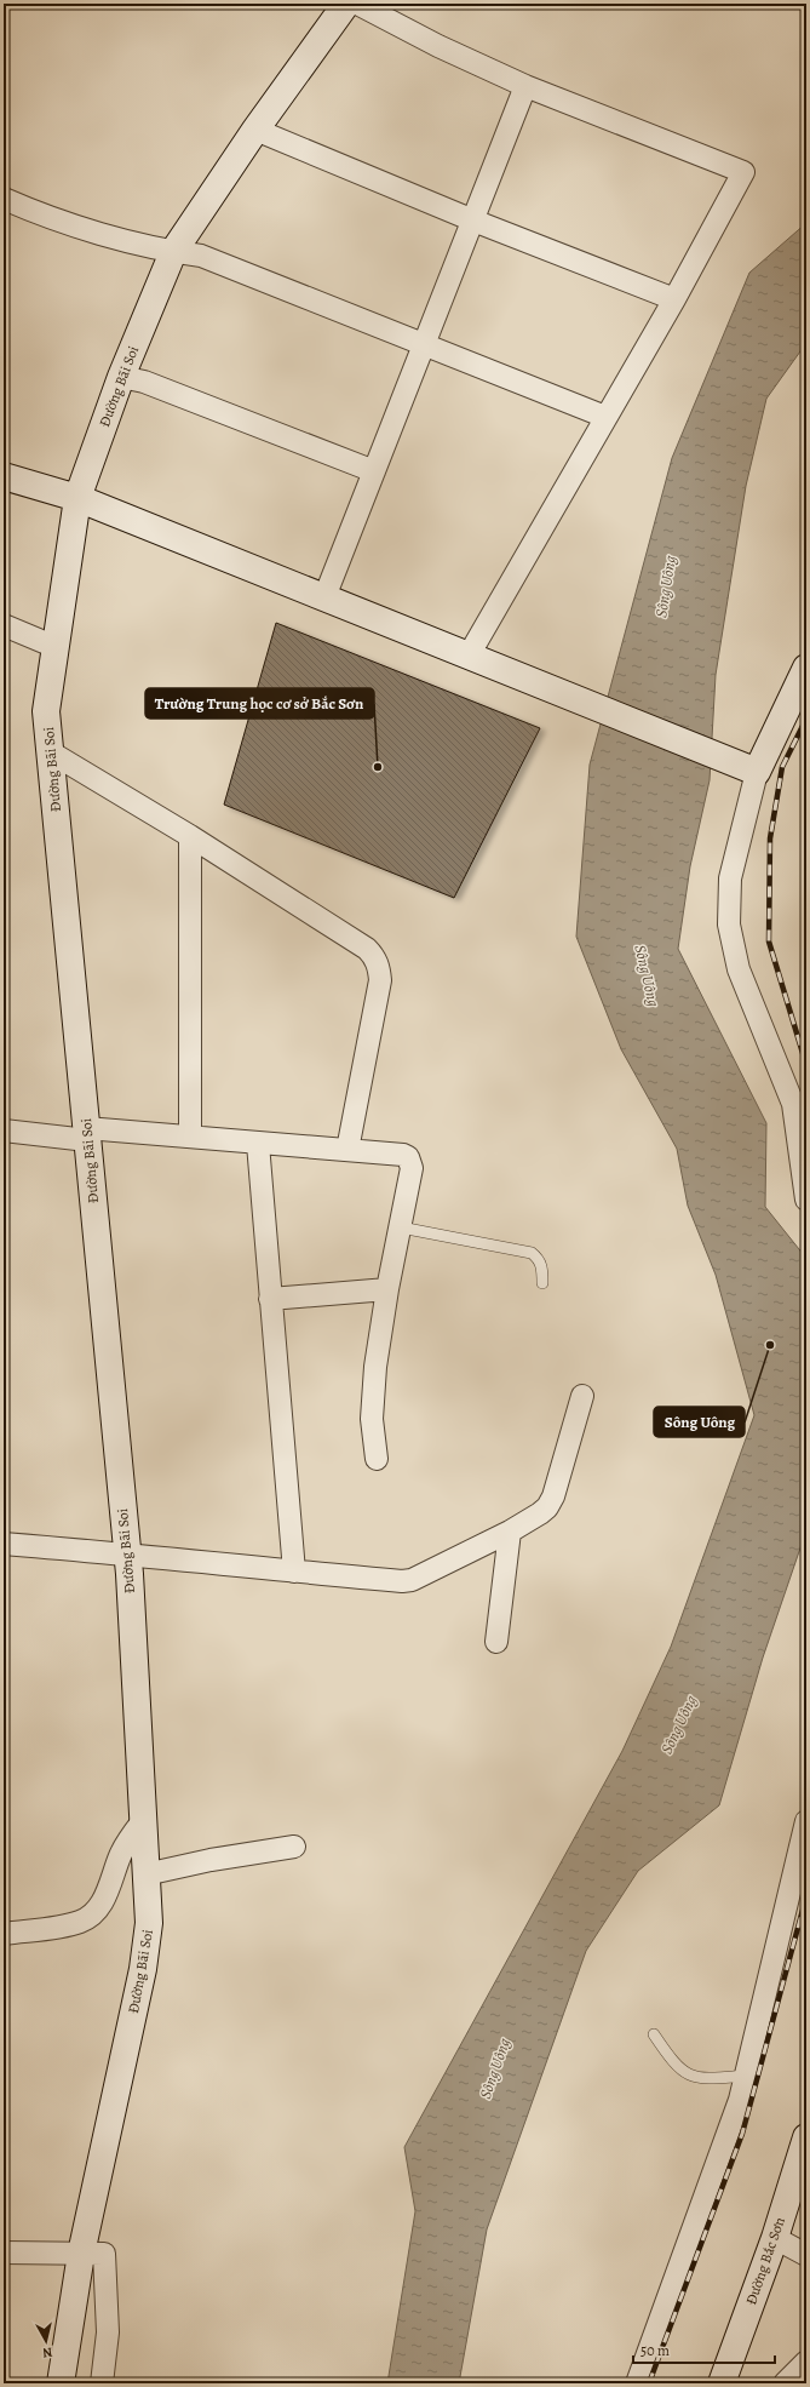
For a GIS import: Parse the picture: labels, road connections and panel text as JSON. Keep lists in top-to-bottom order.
{
  "streets": {
    "street": ["Đường Bãi Soi", "Đường Bắc Sơn"]
  },
  "water": ["Sông Uông"],
  "places": ["Trường Trung học cơ sở Bắc Sơn", "Sông Uông"],
  "scale_bar": "50 m",
  "north": "bottom"
}
